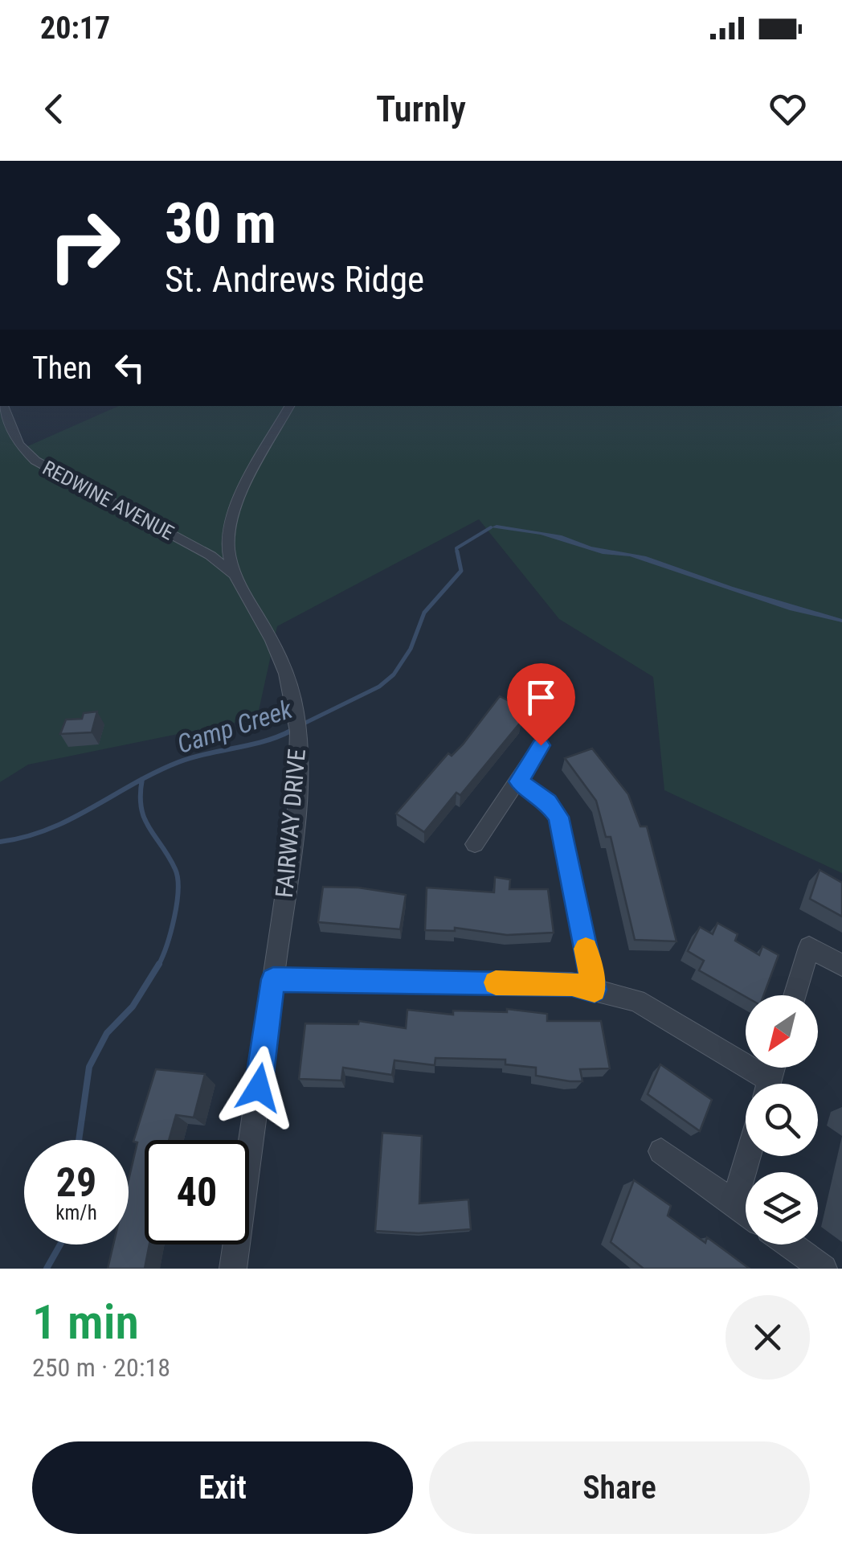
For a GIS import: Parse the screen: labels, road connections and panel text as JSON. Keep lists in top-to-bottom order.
{
  "streets": {
    "street": ["REDWINE AVENUE", "FAIRWAY DRIVE"]
  },
  "crossings": [
    ["REDWINE AVENUE", "FAIRWAY DRIVE"]
  ],
  "water": ["Camp Creek"],
  "north": "bottom left",
  "page": {
    "status": "20:17",
    "header": "Turnly",
    "turn": ["30 m", "St. Andrews Ridge"],
    "then": "Then",
    "speed": "29 km/h",
    "limit": "40",
    "heading": ["1 min", "250 m · 20:18"],
    "buttons": ["Exit", "Share"]
  }
}
